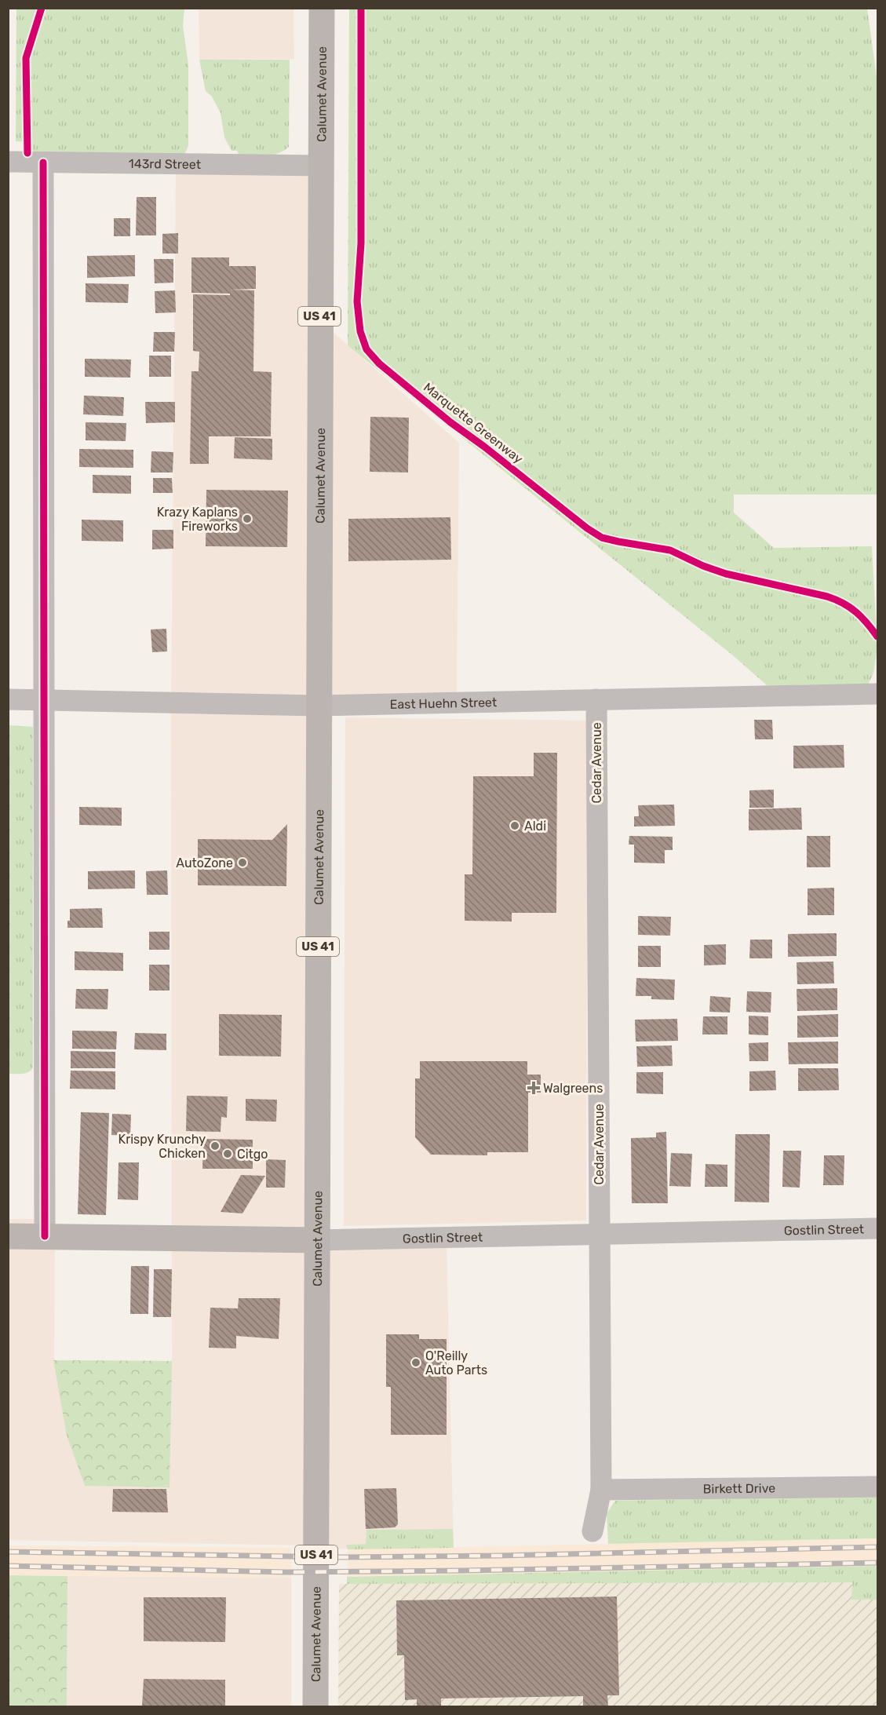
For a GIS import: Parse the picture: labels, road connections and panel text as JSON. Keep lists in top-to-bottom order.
{
  "streets": {
    "main road": ["Calumet Avenue", "US 41", "Gostlin Street"],
    "street": [
      "143rd Street",
      "East Huehn Street",
      "Cedar Avenue",
      "Birkett Drive"
    ],
    "cycle path": ["Marquette Greenway"]
  },
  "crossings": [
    ["Calumet Avenue", "143rd Street"],
    ["Calumet Avenue", "East Huehn Street"],
    ["Calumet Avenue", "Gostlin Street"],
    ["East Huehn Street", "Cedar Avenue"],
    ["Cedar Avenue", "Gostlin Street"],
    ["Cedar Avenue", "Birkett Drive"]
  ],
  "places": {
    "other": [
      "Krazy Kaplans Fireworks",
      "Aldi",
      "AutoZone",
      "Krispy Krunchy Chicken",
      "Citgo",
      "O'Reilly Auto Parts"
    ],
    "health": ["Walgreens"]
  }
}
